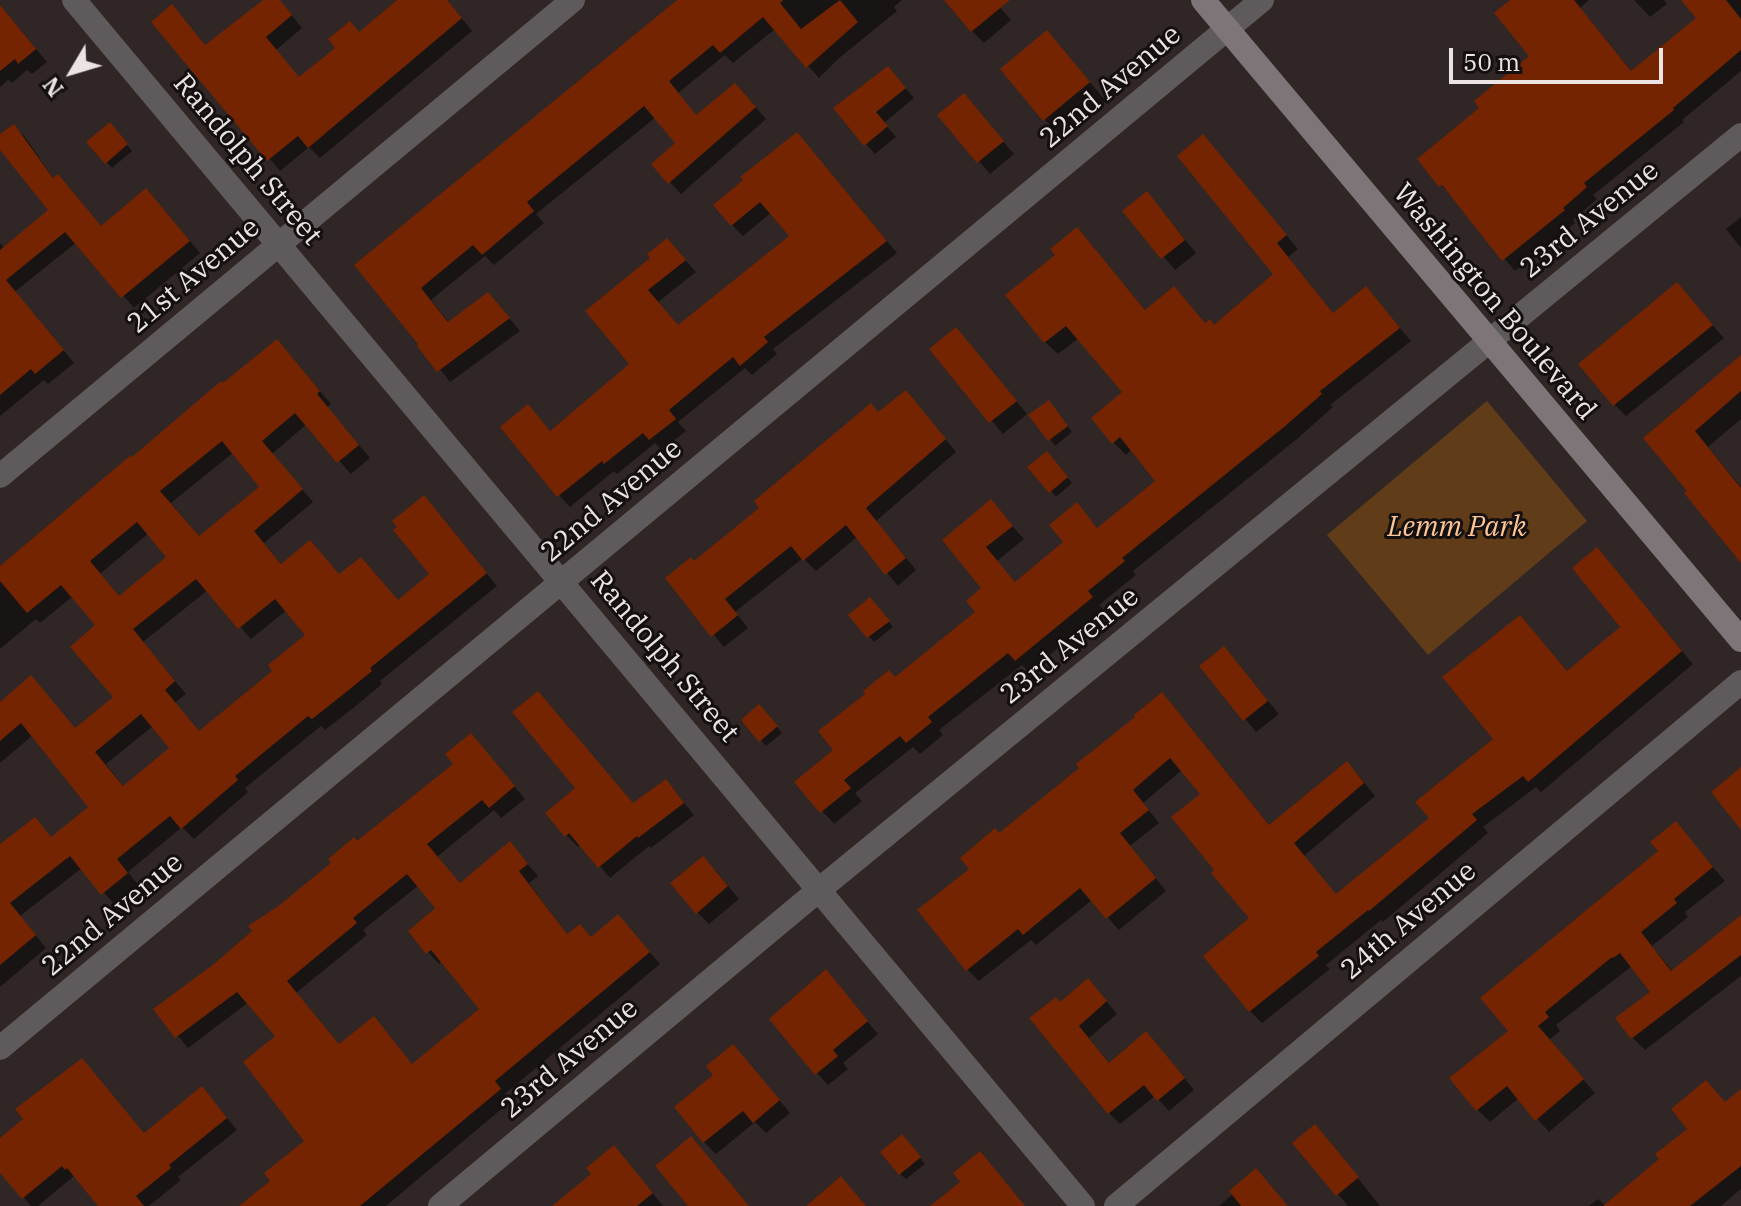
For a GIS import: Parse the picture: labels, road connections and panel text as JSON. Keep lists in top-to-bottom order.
{
  "streets": {
    "street": [
      "22nd Avenue",
      "Randolph Street",
      "23rd Avenue",
      "21st Avenue",
      "Washington Boulevard",
      "24th Avenue"
    ]
  },
  "crossings": [
    ["22nd Avenue", "Randolph Street"],
    ["22nd Avenue", "Washington Boulevard"],
    ["Randolph Street", "23rd Avenue"],
    ["Randolph Street", "21st Avenue"],
    ["23rd Avenue", "Washington Boulevard"]
  ],
  "parks": ["Lemm Park"],
  "scale_bar": "50 m",
  "north": "bottom left"
}
